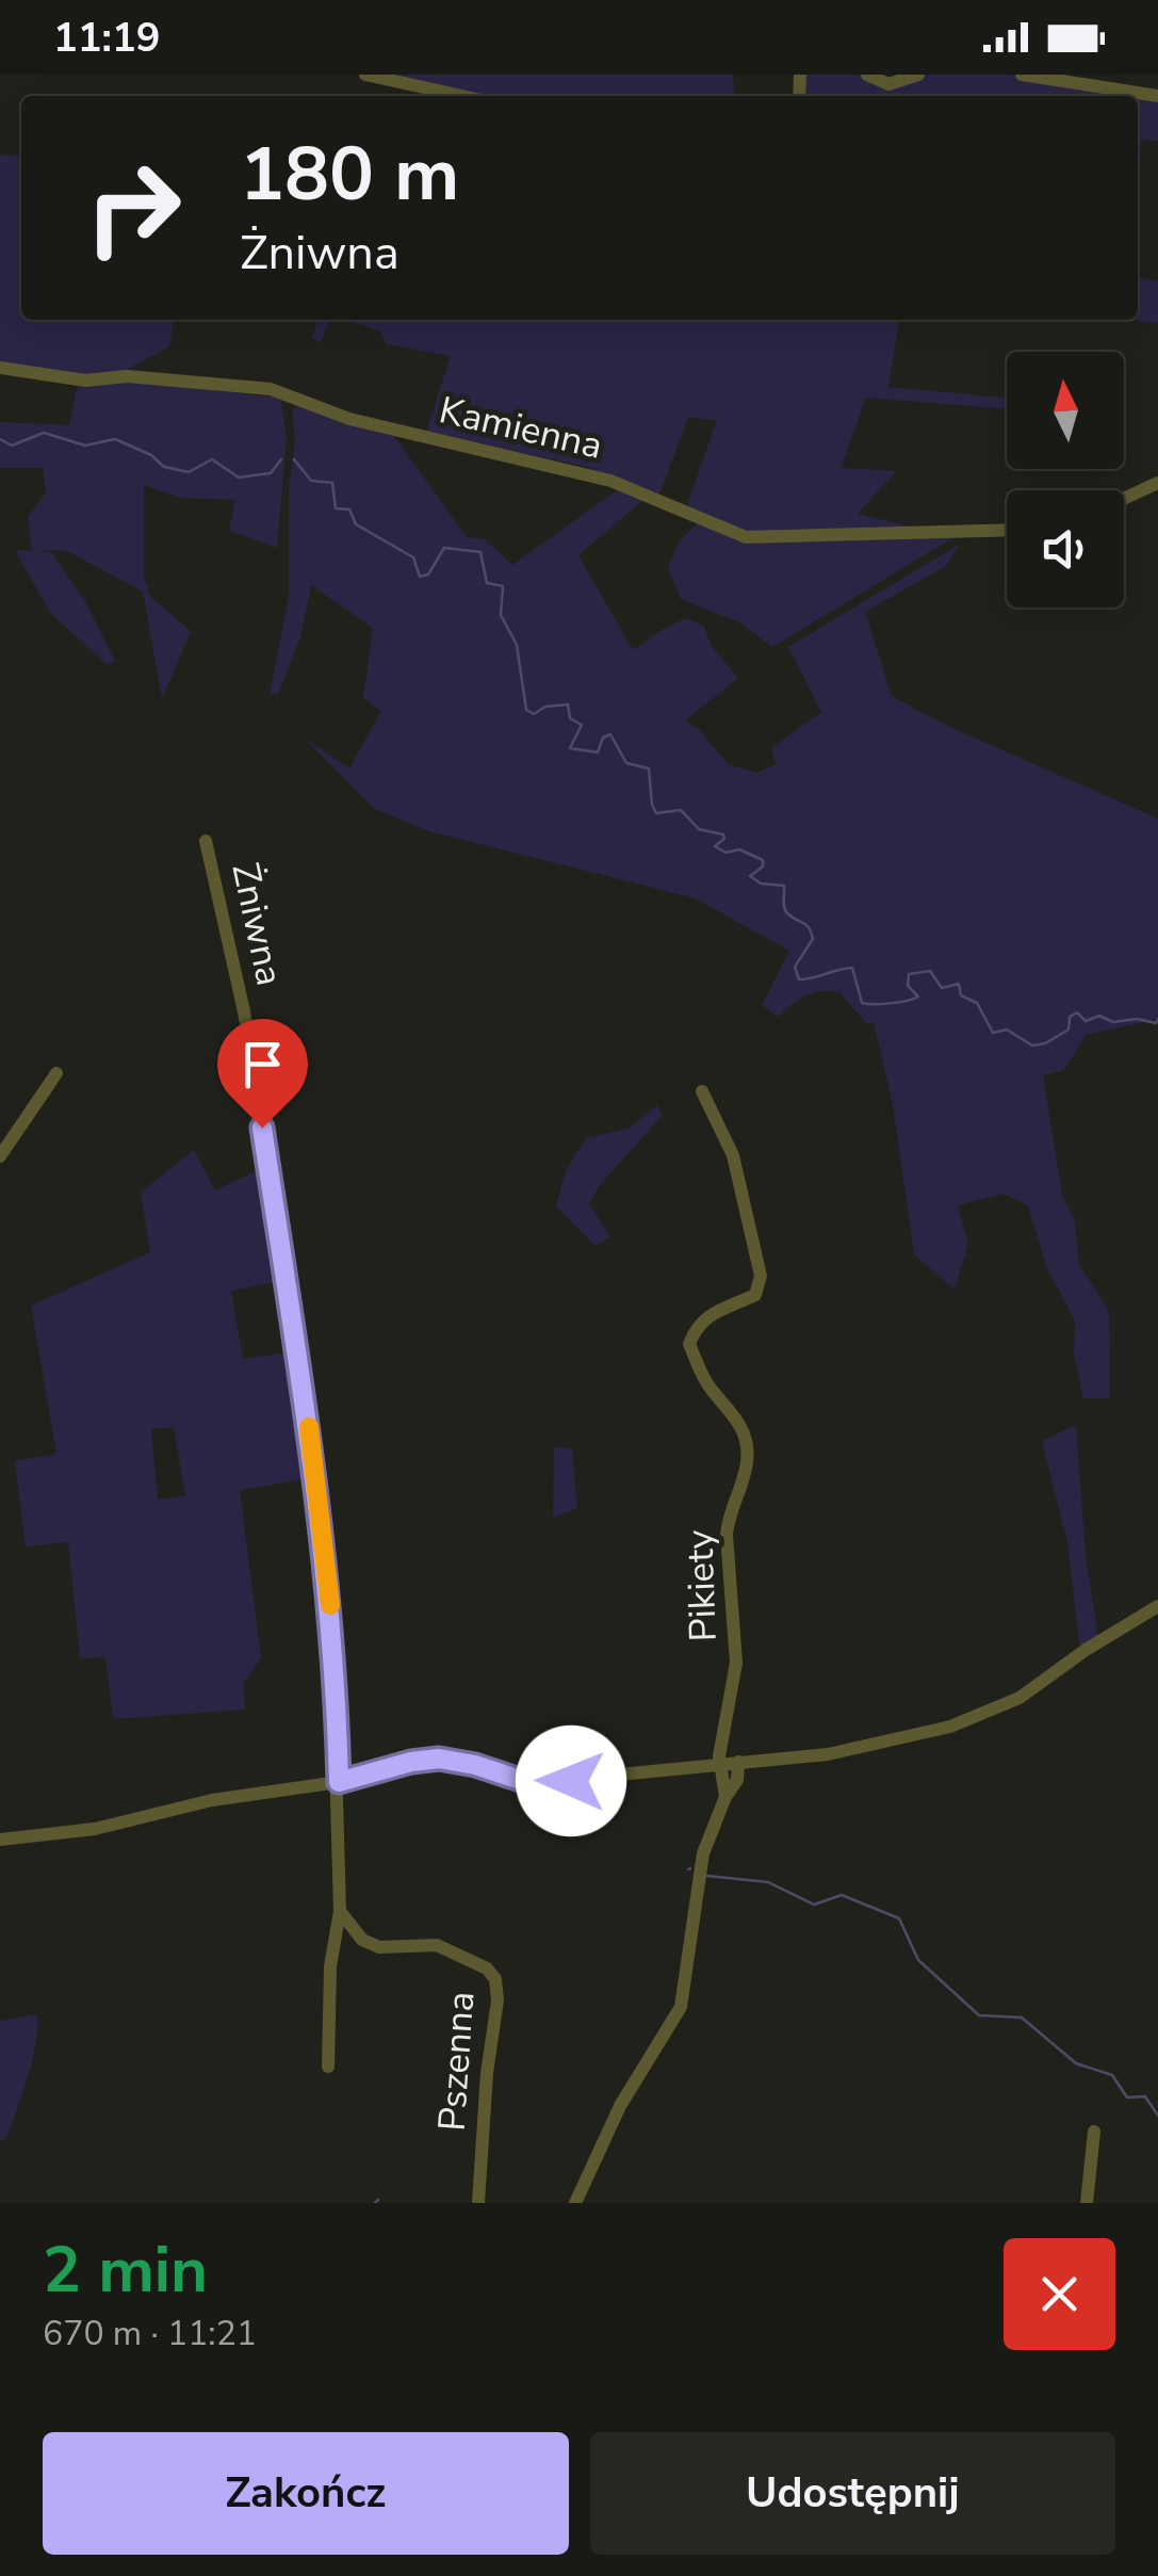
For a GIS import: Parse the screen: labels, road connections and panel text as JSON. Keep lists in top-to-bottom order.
{
  "streets": {
    "street": [
      "Kamienna",
      "Żniwna",
      "Pikiety",
      "Pszenna"
    ]
  },
  "north": "top",
  "page": {
    "status": "11:19",
    "turn": ["180 m", "Żniwna"],
    "heading": ["2 min", "670 m · 11:21"],
    "buttons": ["Zakończ", "Udostępnij"]
  }
}
